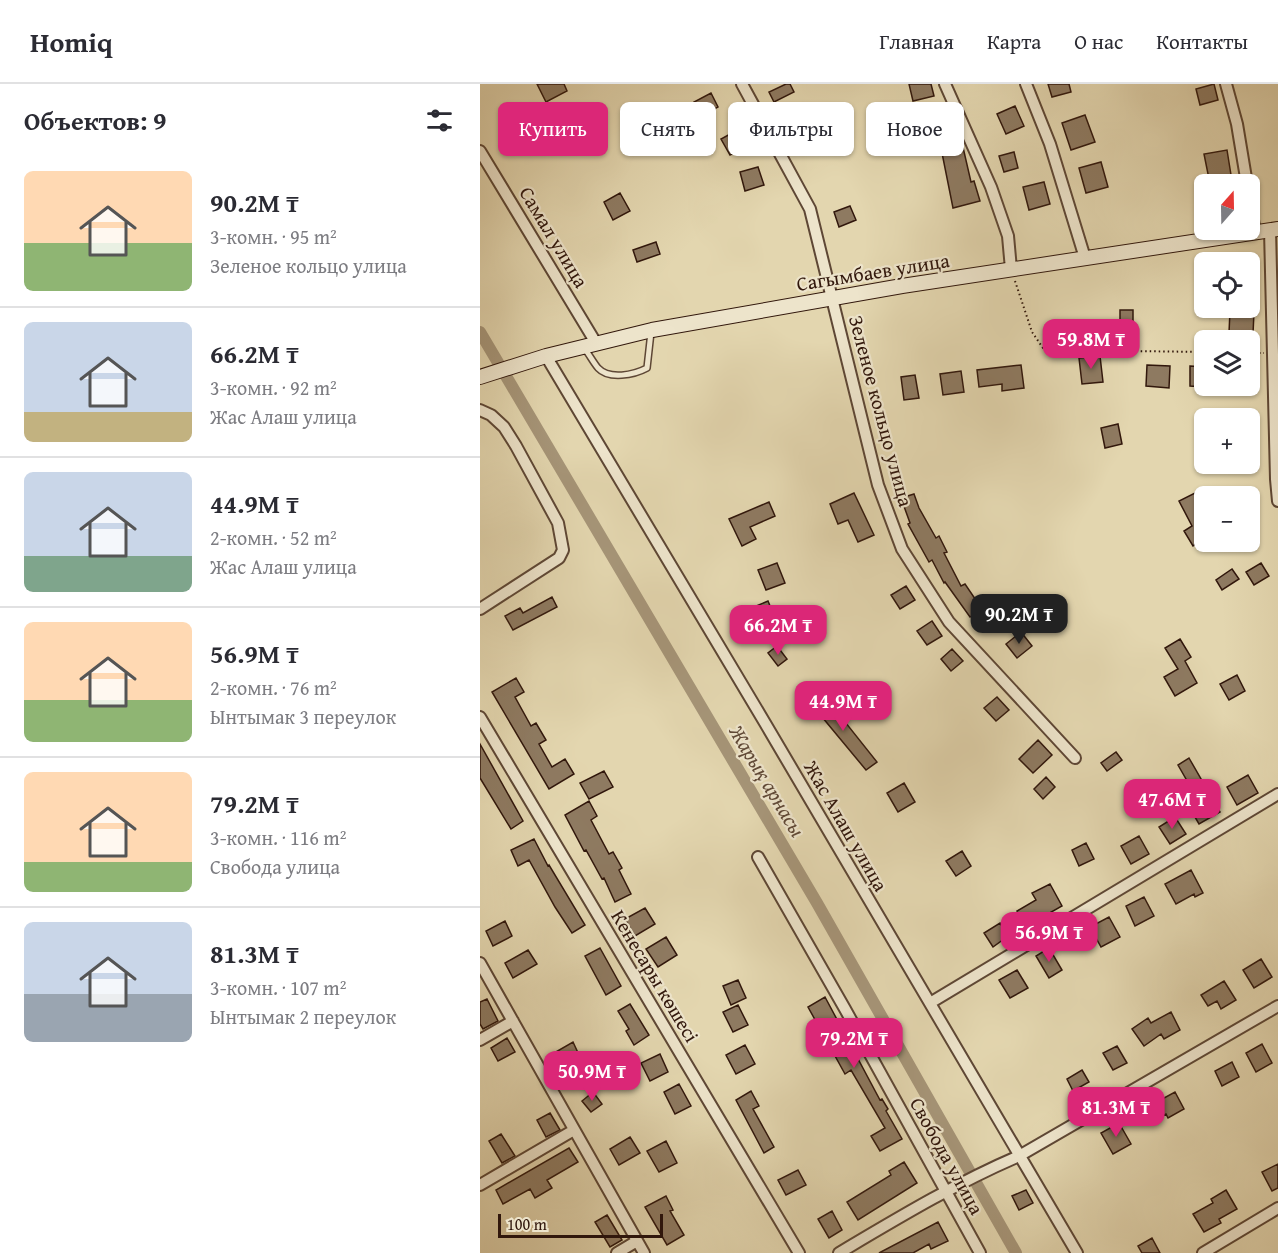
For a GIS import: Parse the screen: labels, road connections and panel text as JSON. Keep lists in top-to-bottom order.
{
  "streets": {
    "street": [
      "Самал улица",
      "Сагымбаев улица",
      "Зеленое кольцо улица",
      "Жас Алаш улица",
      "Кенесары көшесі",
      "Свобода улица"
    ]
  },
  "crossings": [
    ["Самал улица", "Сагымбаев улица"],
    ["Сагымбаев улица", "Зеленое кольцо улица"],
    ["Сагымбаев улица", "Жас Алаш улица"]
  ],
  "water": ["Жарық арнасы"],
  "scale_bar": "100 m",
  "north": "top",
  "page": {
    "header": "Homiq",
    "nav": [
      "Главная",
      "Карта",
      "О нас",
      "Контакты"
    ],
    "heading": "Объектов: 9",
    "chip": [
      "Купить",
      "Снять",
      "Фильтры",
      "Новое"
    ],
    "list": [
      {
        "name": "90.2M ₸",
        "note": "3-комн. · 95 m² · Зеленое кольцо улица"
      },
      {
        "name": "66.2M ₸",
        "note": "3-комн. · 92 m² · Жас Алаш улица"
      },
      {
        "name": "44.9M ₸",
        "note": "2-комн. · 52 m² · Жас Алаш улица"
      },
      {
        "name": "56.9M ₸",
        "note": "2-комн. · 76 m² · Ынтымак 3 переулок"
      },
      {
        "name": "79.2M ₸",
        "note": "3-комн. · 116 m² · Свобода улица"
      },
      {
        "name": "81.3M ₸",
        "note": "3-комн. · 107 m² · Ынтымак 2 переулок"
      }
    ],
    "map_buttons": ["+", "−"],
    "price": [
      "59.8M ₸",
      "90.2M ₸",
      "66.2M ₸",
      "44.9M ₸",
      "47.6M ₸",
      "56.9M ₸",
      "79.2M ₸",
      "50.9M ₸",
      "81.3M ₸"
    ],
    "scale": "100 m"
  }
}
